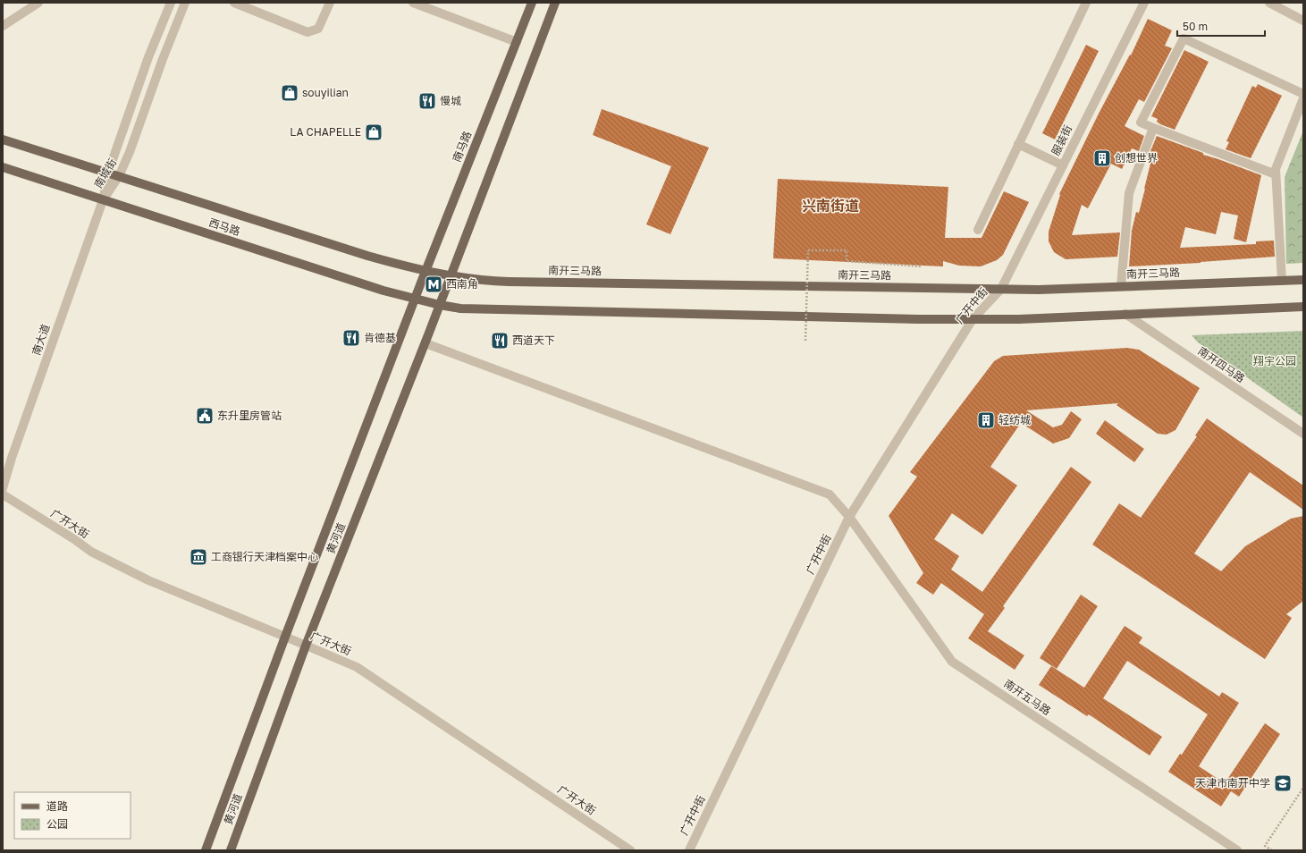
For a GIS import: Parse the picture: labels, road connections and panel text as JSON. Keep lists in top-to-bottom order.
{
  "streets": {
    "main road": [
      "南马路",
      "西马路",
      "南开三马路",
      "黄河道"
    ],
    "street": [
      "服装街",
      "南城街",
      "广开中街",
      "南大道",
      "南开四马路",
      "广开大街",
      "南开五马路"
    ]
  },
  "crossings": [
    ["服装街", "南开三马路"],
    ["服装街", "广开中街"],
    ["南马路", "西马路"],
    ["南马路", "南开三马路"],
    ["南马路", "黄河道"],
    ["南城街", "西马路"],
    ["南城街", "南大道"],
    ["西马路", "南开三马路"],
    ["西马路", "南大道"],
    ["西马路", "黄河道"],
    ["南开三马路", "广开中街"],
    ["南开三马路", "黄河道"],
    ["广开中街", "南开五马路"],
    ["广开大街", "黄河道"],
    ["黄河道", "南开五马路"]
  ],
  "districts": ["兴南街道"],
  "parks": ["翔宇公园"],
  "places": {
    "shop": ["souyilian", "LA CHAPELLE"],
    "restaurant": ["慢城", "肯德基", "西道天下"],
    "building": ["创想世界", "轻纺城"],
    "metro station": ["西南角"],
    "public building": ["东升里房管站"],
    "museum": ["工商银行天津档案中心"],
    "school or university": ["天津市南开中学"]
  },
  "legend": ["道路", "公园"],
  "scale_bar": "50 m"
}
